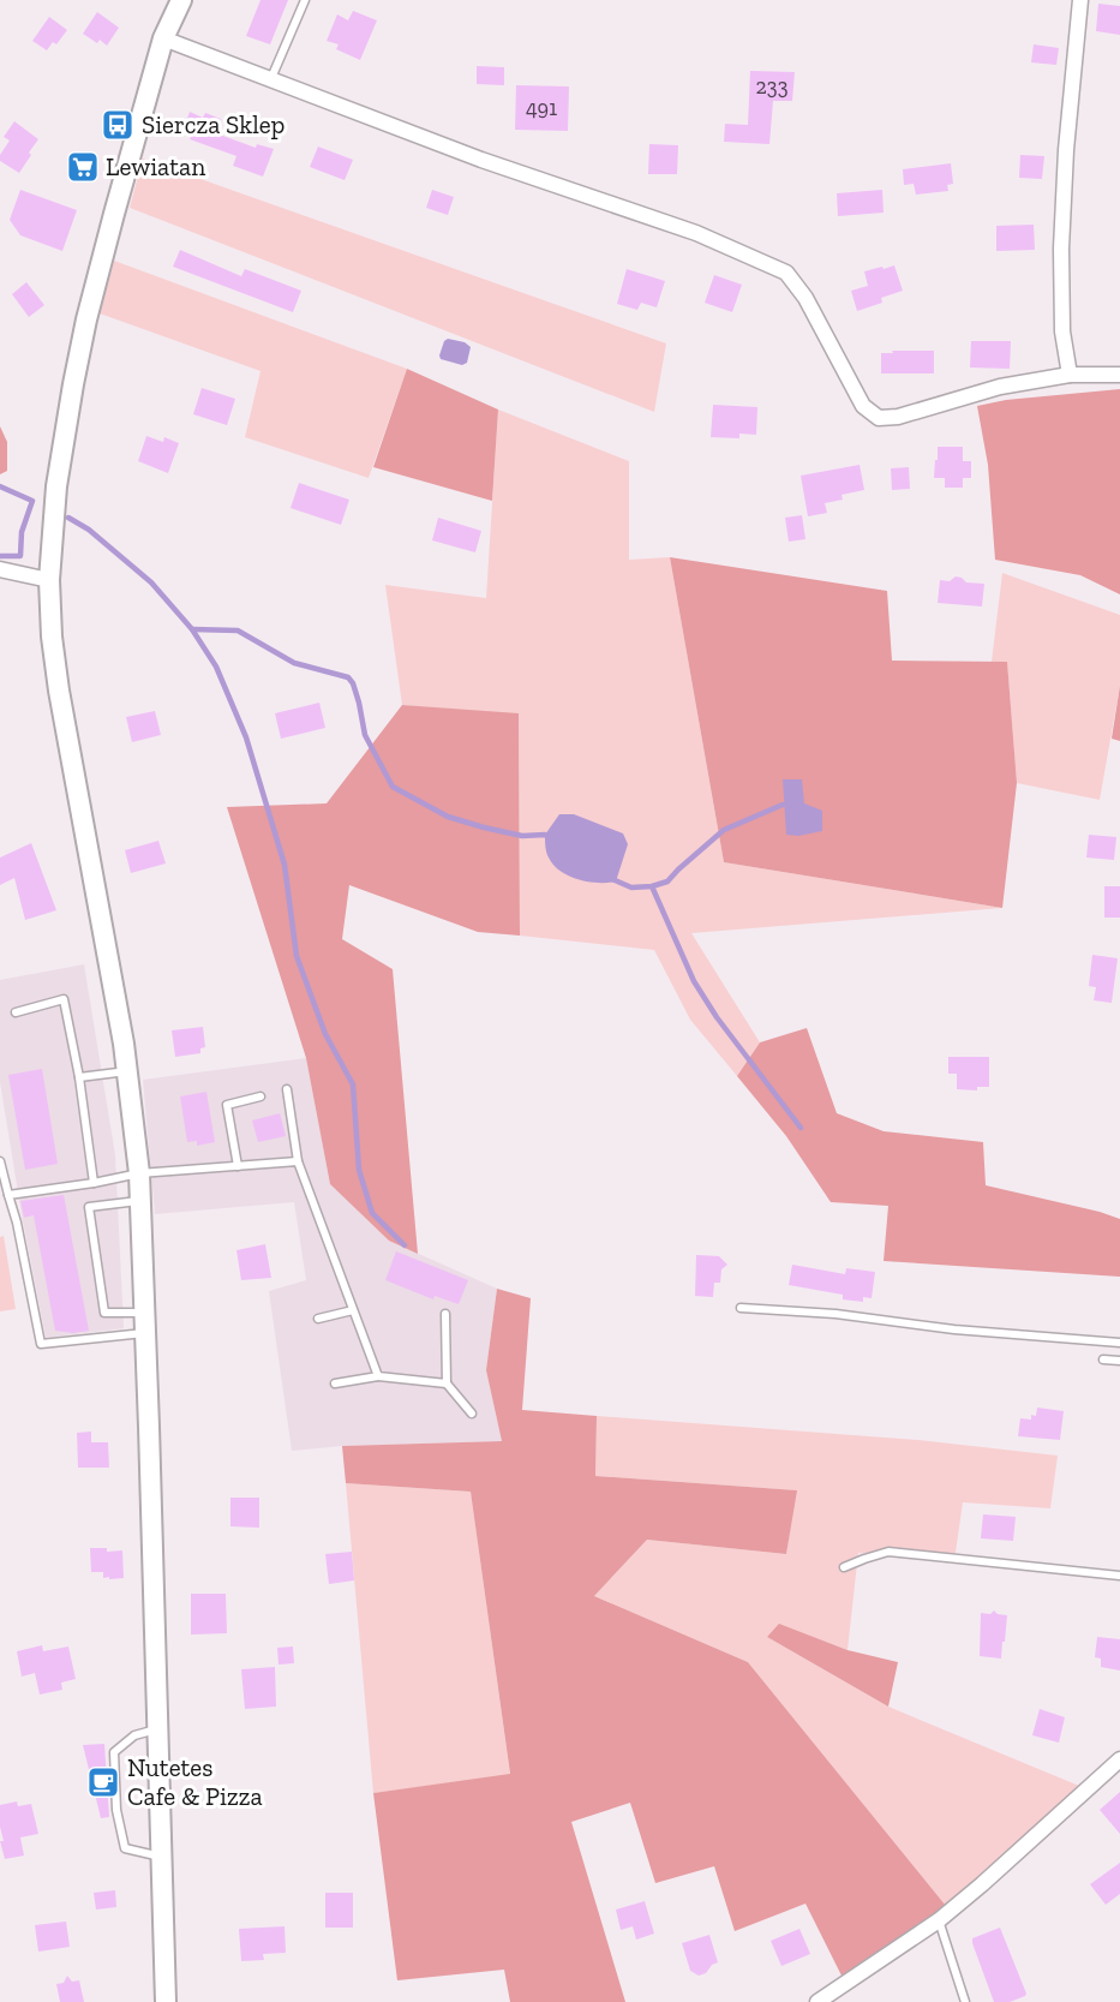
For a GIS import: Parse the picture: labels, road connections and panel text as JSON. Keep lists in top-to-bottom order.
{
  "places": {
    "bus stop": ["Siercza Sklep"],
    "supermarket": ["Lewiatan"],
    "cafe": ["Nutetes Cafe & Pizza"]
  },
  "house_numbers": ["233", "491"]
}
